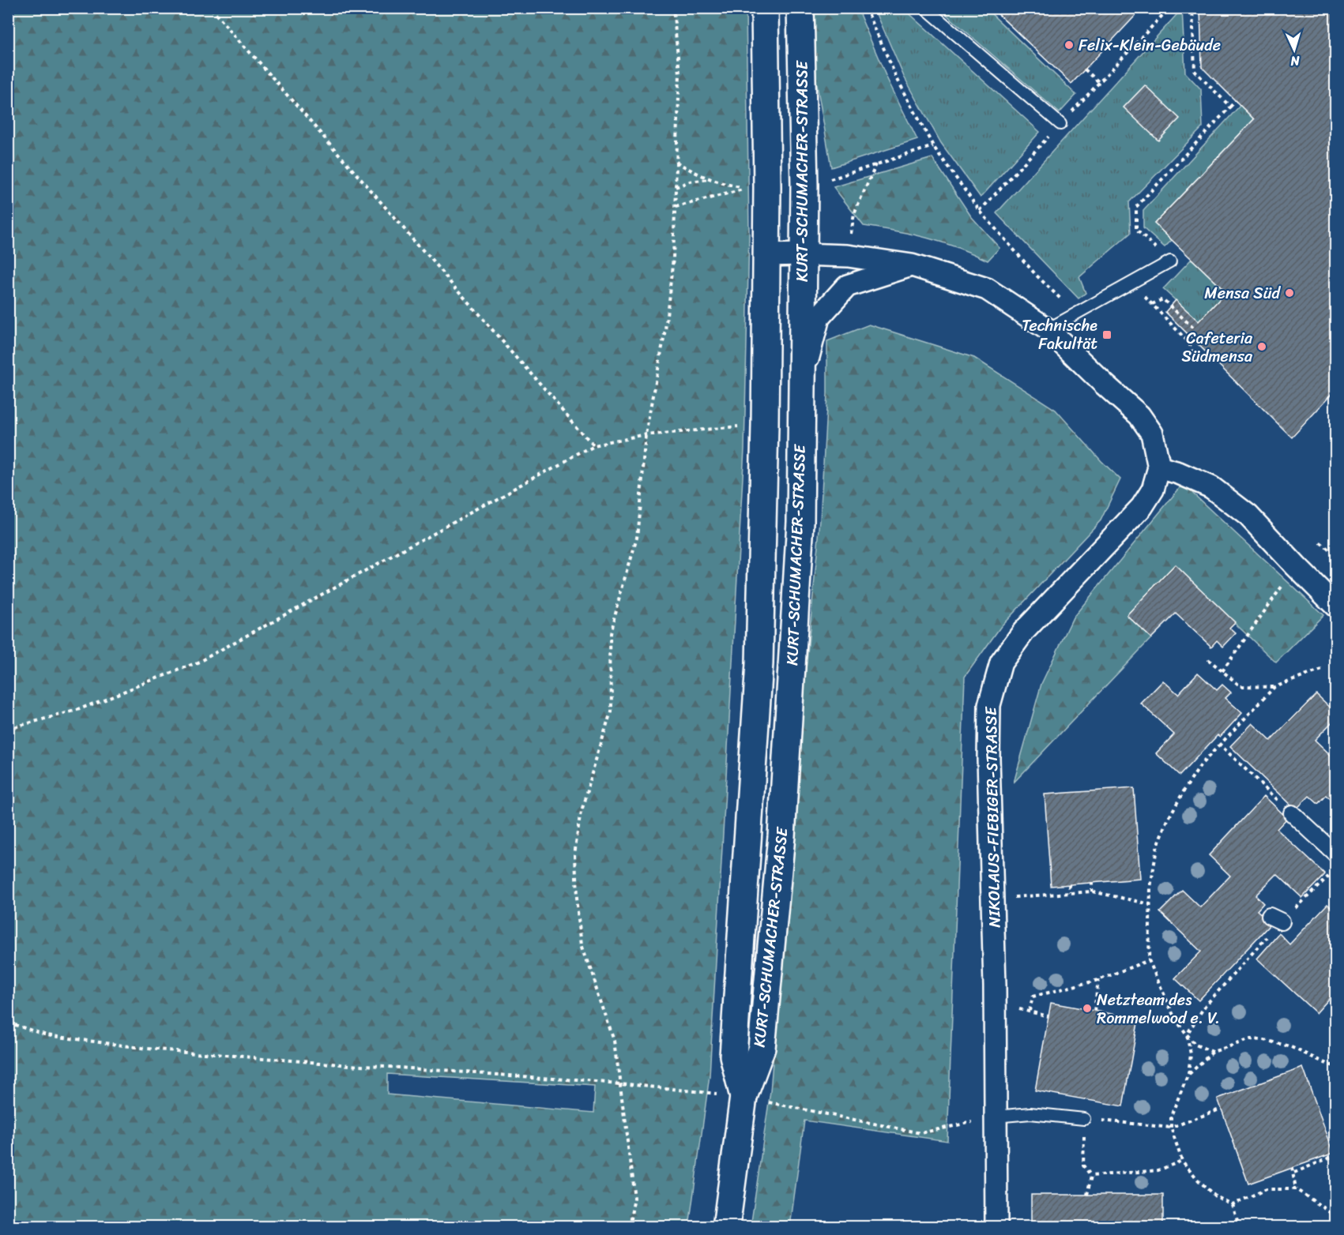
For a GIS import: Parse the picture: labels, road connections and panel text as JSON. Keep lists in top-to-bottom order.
{
  "streets": {
    "main road": ["KURT-SCHUMACHER-STRASSE"],
    "street": ["NIKOLAUS-FIEBIGER-STRASSE"]
  },
  "places": {
    "other": [
      "Felix-Klein-Gebäude",
      "Mensa Süd",
      "Cafeteria Südmensa",
      "Netzteam des Rommelwood e. V."
    ],
    "transit": ["Technische Fakultät"]
  },
  "north": "bottom"
}
